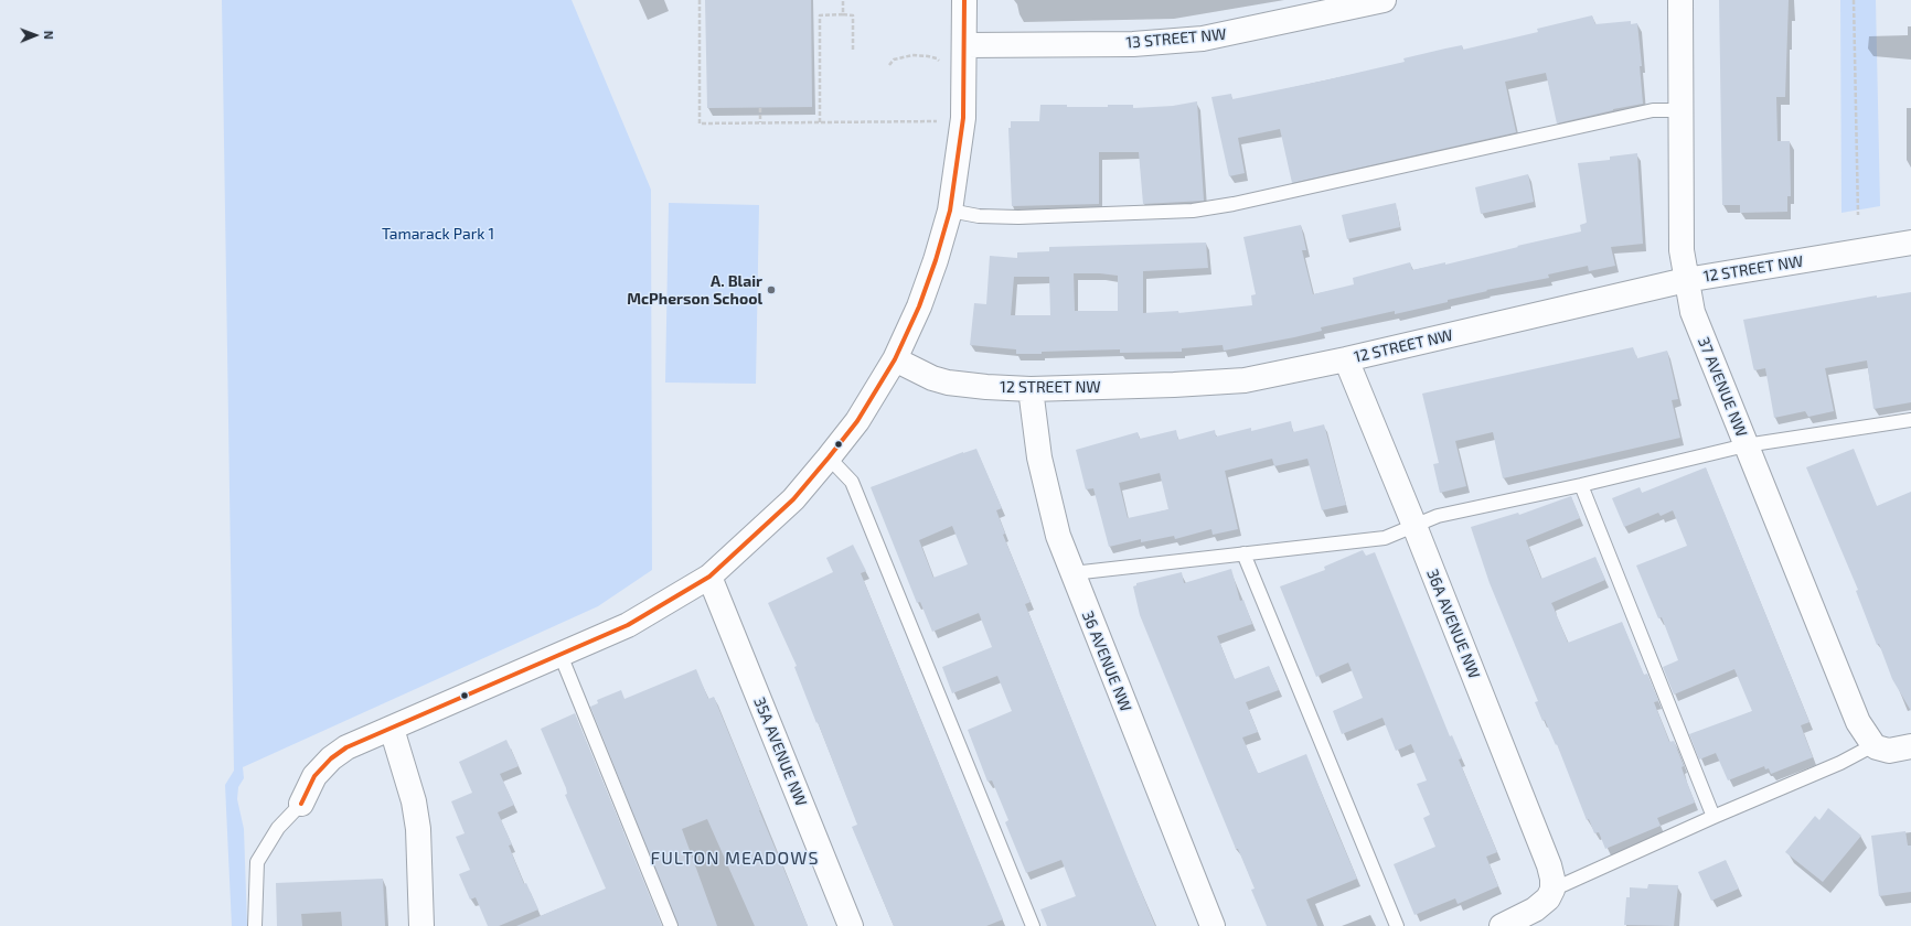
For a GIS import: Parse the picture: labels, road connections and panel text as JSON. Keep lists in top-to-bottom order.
{
  "streets": {
    "street": [
      "13 STREET NW",
      "12 STREET NW",
      "37 AVENUE NW",
      "36A AVENUE NW",
      "36 AVENUE NW",
      "35A AVENUE NW"
    ]
  },
  "crossings": [
    ["12 STREET NW", "37 AVENUE NW"],
    ["12 STREET NW", "36A AVENUE NW"],
    ["12 STREET NW", "36 AVENUE NW"]
  ],
  "districts": ["FULTON MEADOWS"],
  "parks": ["Tamarack Park 1"],
  "places": ["A. Blair McPherson School"],
  "north": "right"
}
